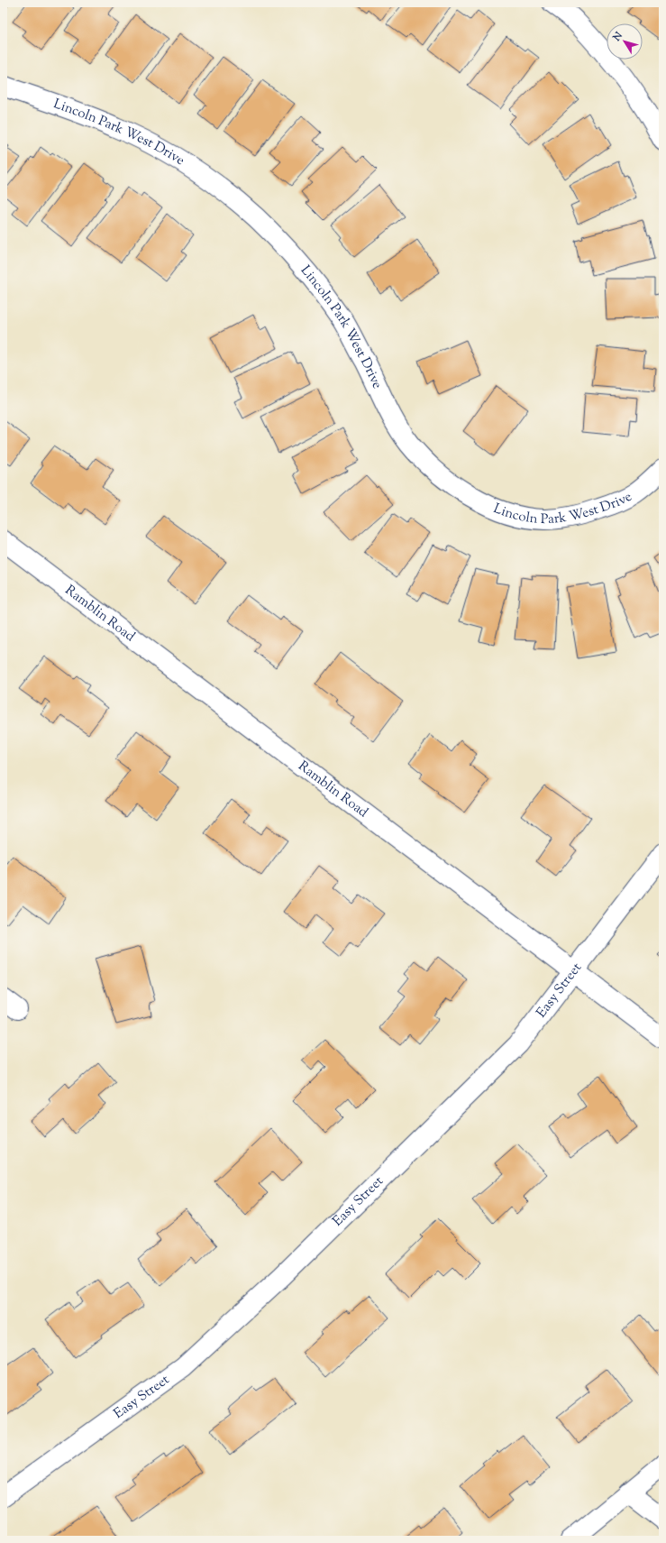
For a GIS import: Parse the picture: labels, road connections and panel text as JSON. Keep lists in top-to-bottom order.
{
  "streets": {
    "street": ["Lincoln Park West Drive", "Ramblin Road", "Easy Street"]
  },
  "crossings": [
    ["Ramblin Road", "Easy Street"]
  ],
  "north": "top left"
}
